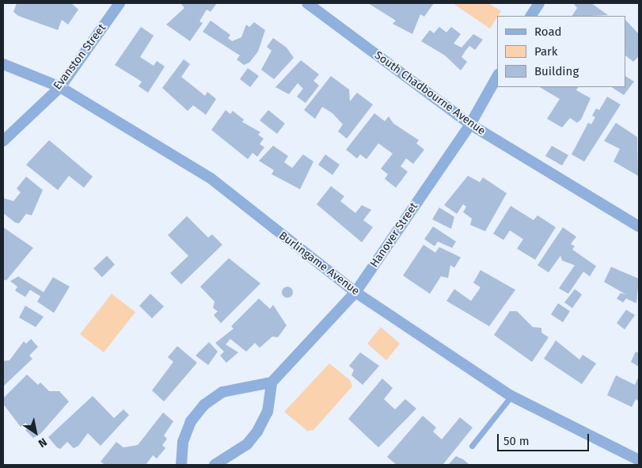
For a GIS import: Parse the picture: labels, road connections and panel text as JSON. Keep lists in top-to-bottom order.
{
  "streets": {
    "street": [
      "Evanston Street",
      "South Chadbourne Avenue",
      "Hanover Street",
      "Burlingame Avenue"
    ]
  },
  "crossings": [
    ["Evanston Street", "Burlingame Avenue"],
    ["South Chadbourne Avenue", "Hanover Street"],
    ["Hanover Street", "Burlingame Avenue"]
  ],
  "legend": ["Road", "Park", "Building"],
  "scale_bar": "50 m",
  "north": "bottom right"
}
